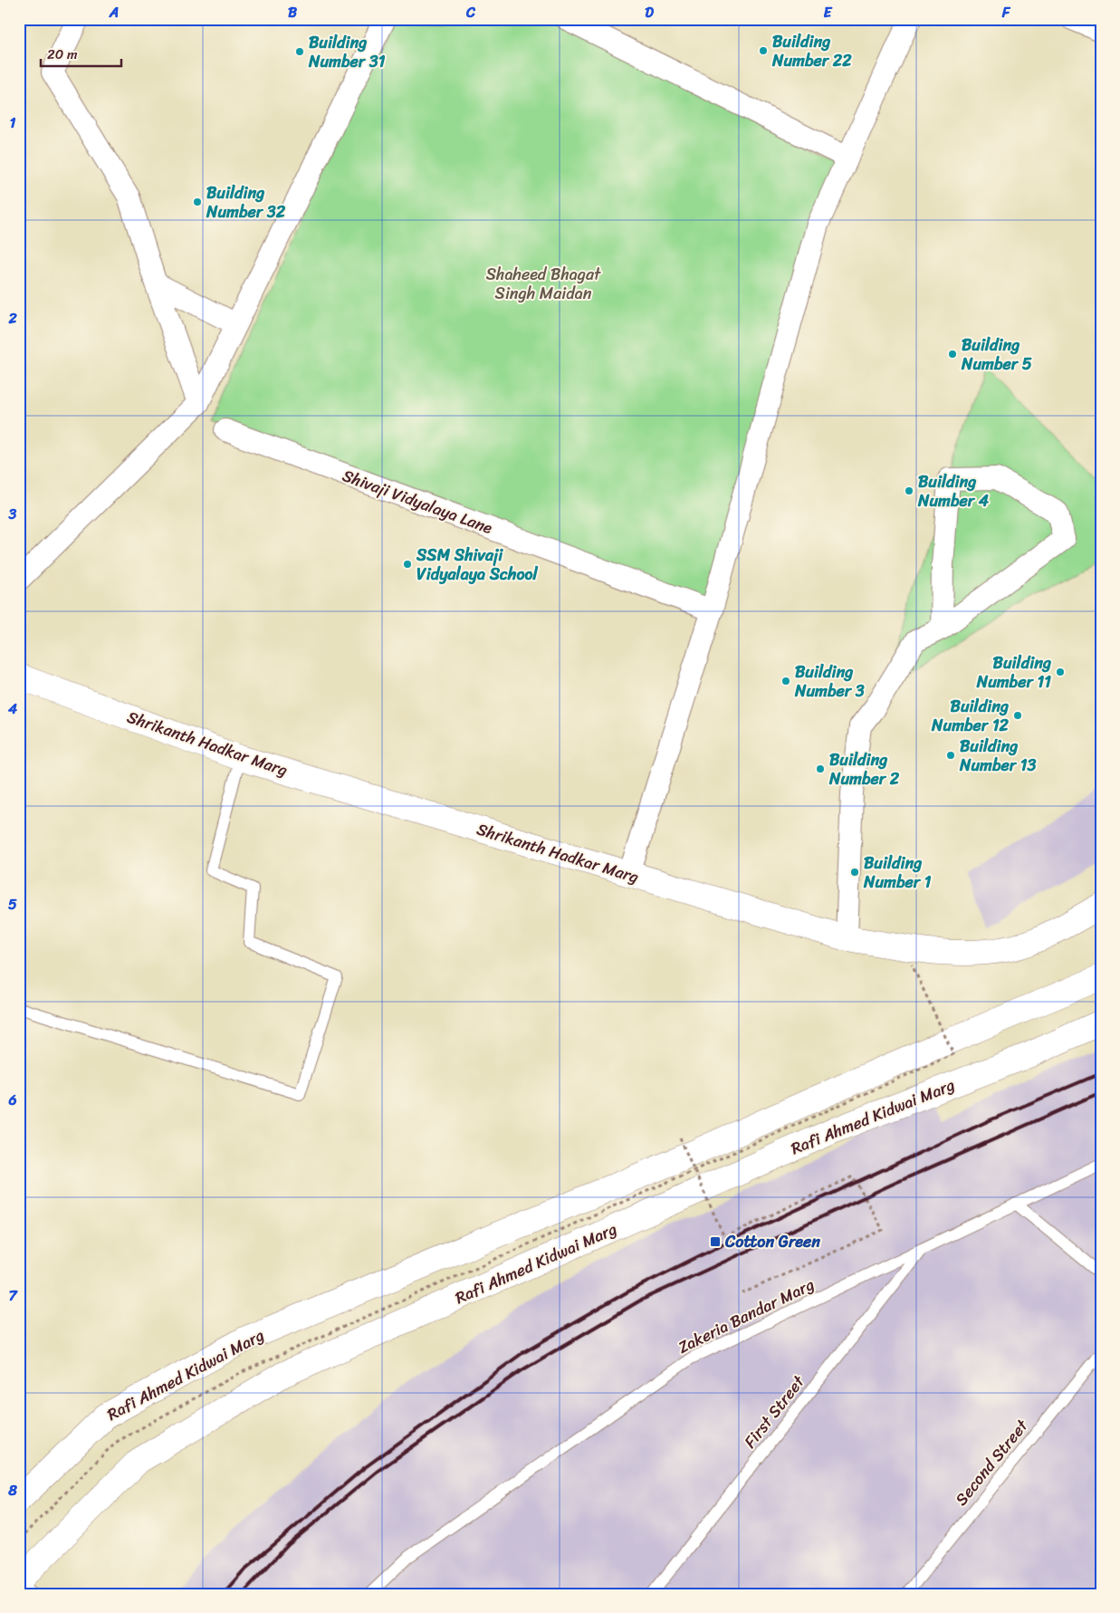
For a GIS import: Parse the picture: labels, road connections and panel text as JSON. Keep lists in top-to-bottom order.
{
  "streets": {
    "main road": ["Shrikanth Hadkar Marg", "Rafi Ahmed Kidwai Marg"],
    "street": ["Shivaji Vidyalaya Lane"],
    "lane": ["Zakeria Bandar Marg", "First Street", "Second Street"]
  },
  "crossings": [
    ["Zakeria Bandar Marg", "First Street"]
  ],
  "parks": ["Shaheed Bhagat Singh Maidan"],
  "places": {
    "other": [
      "Building Number 22",
      "Building Number 31",
      "Building Number 32",
      "Building Number 5",
      "Building Number 4",
      "SSM Shivaji Vidyalaya School",
      "Building Number 11",
      "Building Number 3",
      "Building Number 12",
      "Building Number 13",
      "Building Number 2",
      "Building Number 1"
    ],
    "transit": ["Cotton Green"]
  },
  "scale_bar": "20 m",
  "grid": {
    "columns": [
      "A",
      "B",
      "C",
      "D",
      "E",
      "F"
    ],
    "rows": [
      "1",
      "2",
      "3",
      "4",
      "5",
      "6",
      "7",
      "8"
    ]
  }
}
